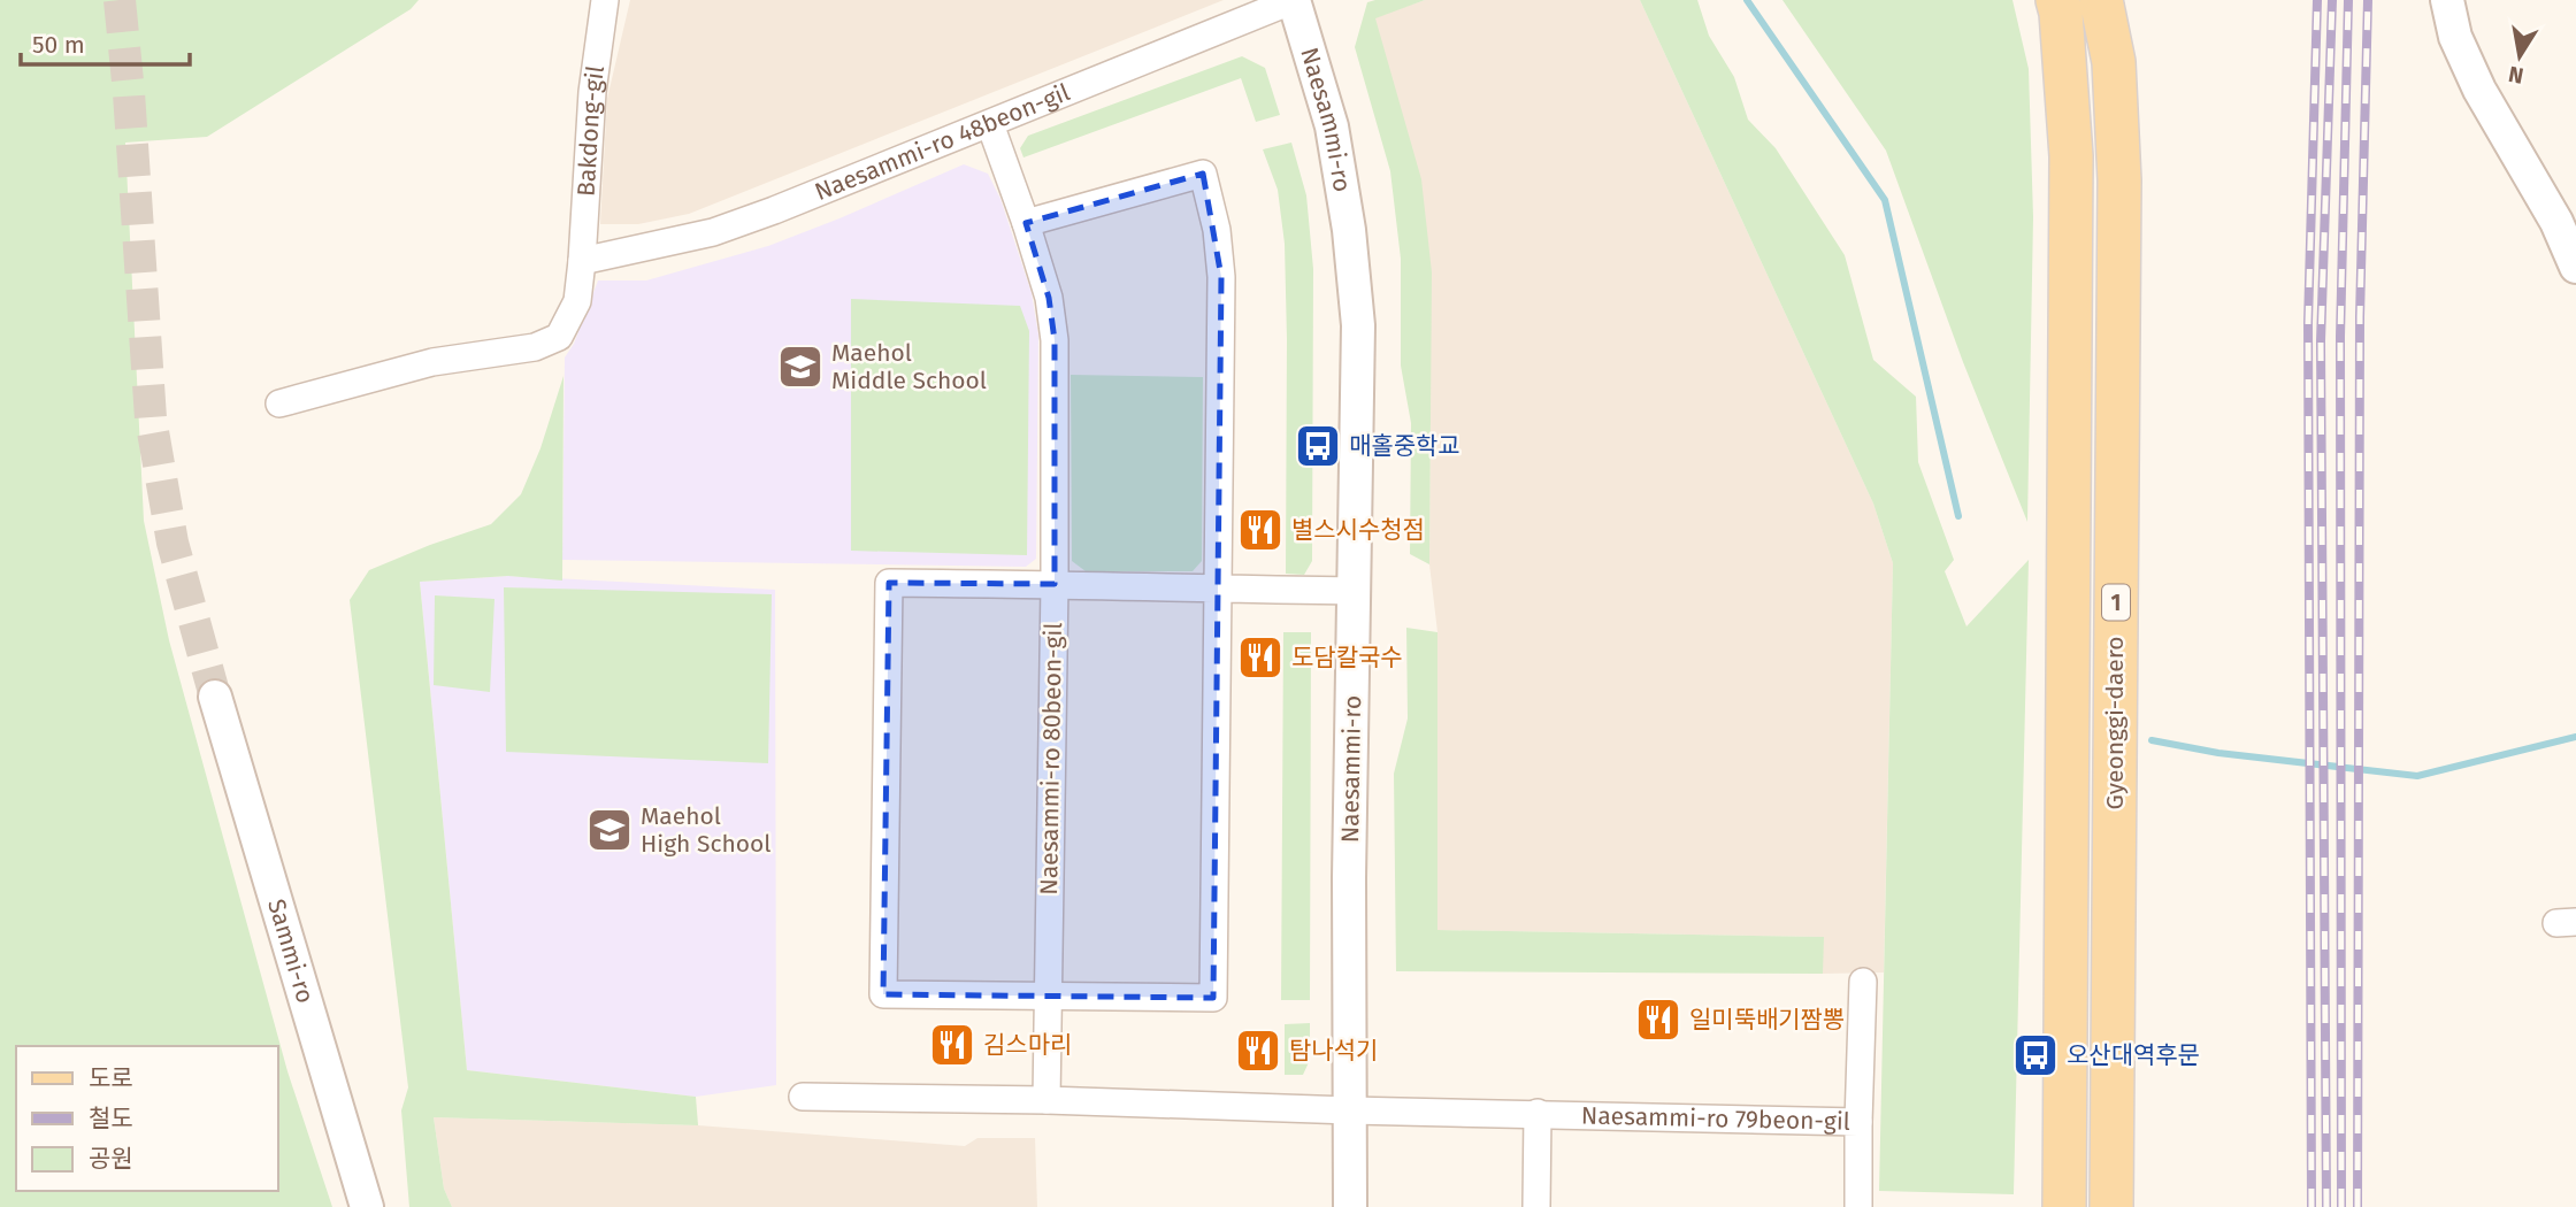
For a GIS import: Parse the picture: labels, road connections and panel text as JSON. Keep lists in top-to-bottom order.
{
  "streets": {
    "main road": ["1", "Gyeonggi-daero"],
    "street": [
      "Naesammi-ro",
      "Bakdong-gil",
      "Naesammi-ro 48beon-gil",
      "Naesammi-ro 80beon-gil",
      "Sammi-ro",
      "Naesammi-ro 79beon-gil"
    ]
  },
  "crossings": [
    ["Naesammi-ro", "Naesammi-ro 48beon-gil"],
    ["Naesammi-ro", "Naesammi-ro 79beon-gil"],
    ["Bakdong-gil", "Naesammi-ro 48beon-gil"],
    ["Naesammi-ro 48beon-gil", "Naesammi-ro 80beon-gil"]
  ],
  "places": {
    "school or university": ["Maehol Middle School", "Maehol High School"],
    "bus stop": ["매홀중학교", "오산대역후문"],
    "restaurant": [
      "별스시수청점",
      "도담칼국수",
      "일미뚝배기짬뽕",
      "김스마리",
      "탐나석기"
    ]
  },
  "legend": ["도로", "철도", "공원"],
  "scale_bar": "50 m",
  "north": "bottom"
}
